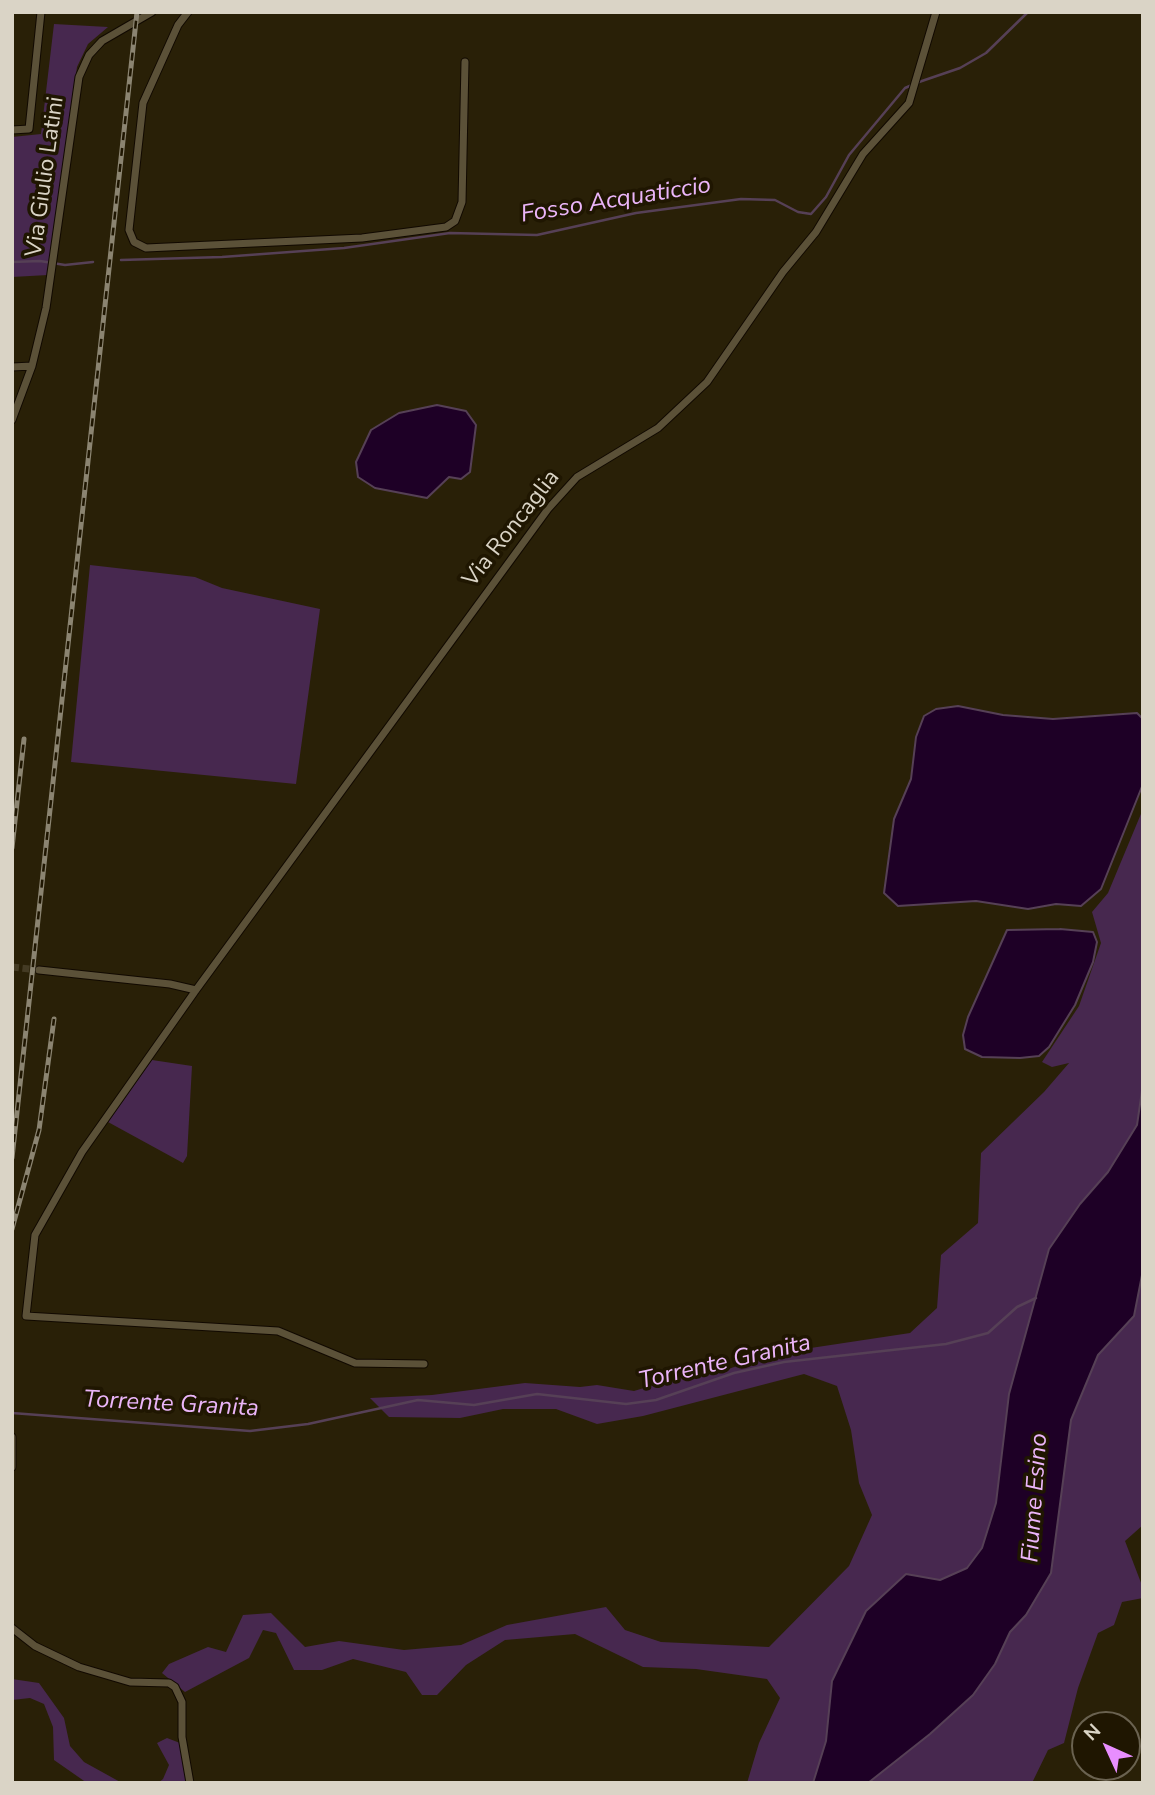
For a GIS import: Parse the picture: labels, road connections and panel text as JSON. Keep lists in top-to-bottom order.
{
  "streets": {
    "street": ["Via Giulio Latini", "Via Roncaglia"]
  },
  "water": ["Fosso Acquaticcio", "Torrente Granita", "Fiume Esino"],
  "north": "top left"
}
